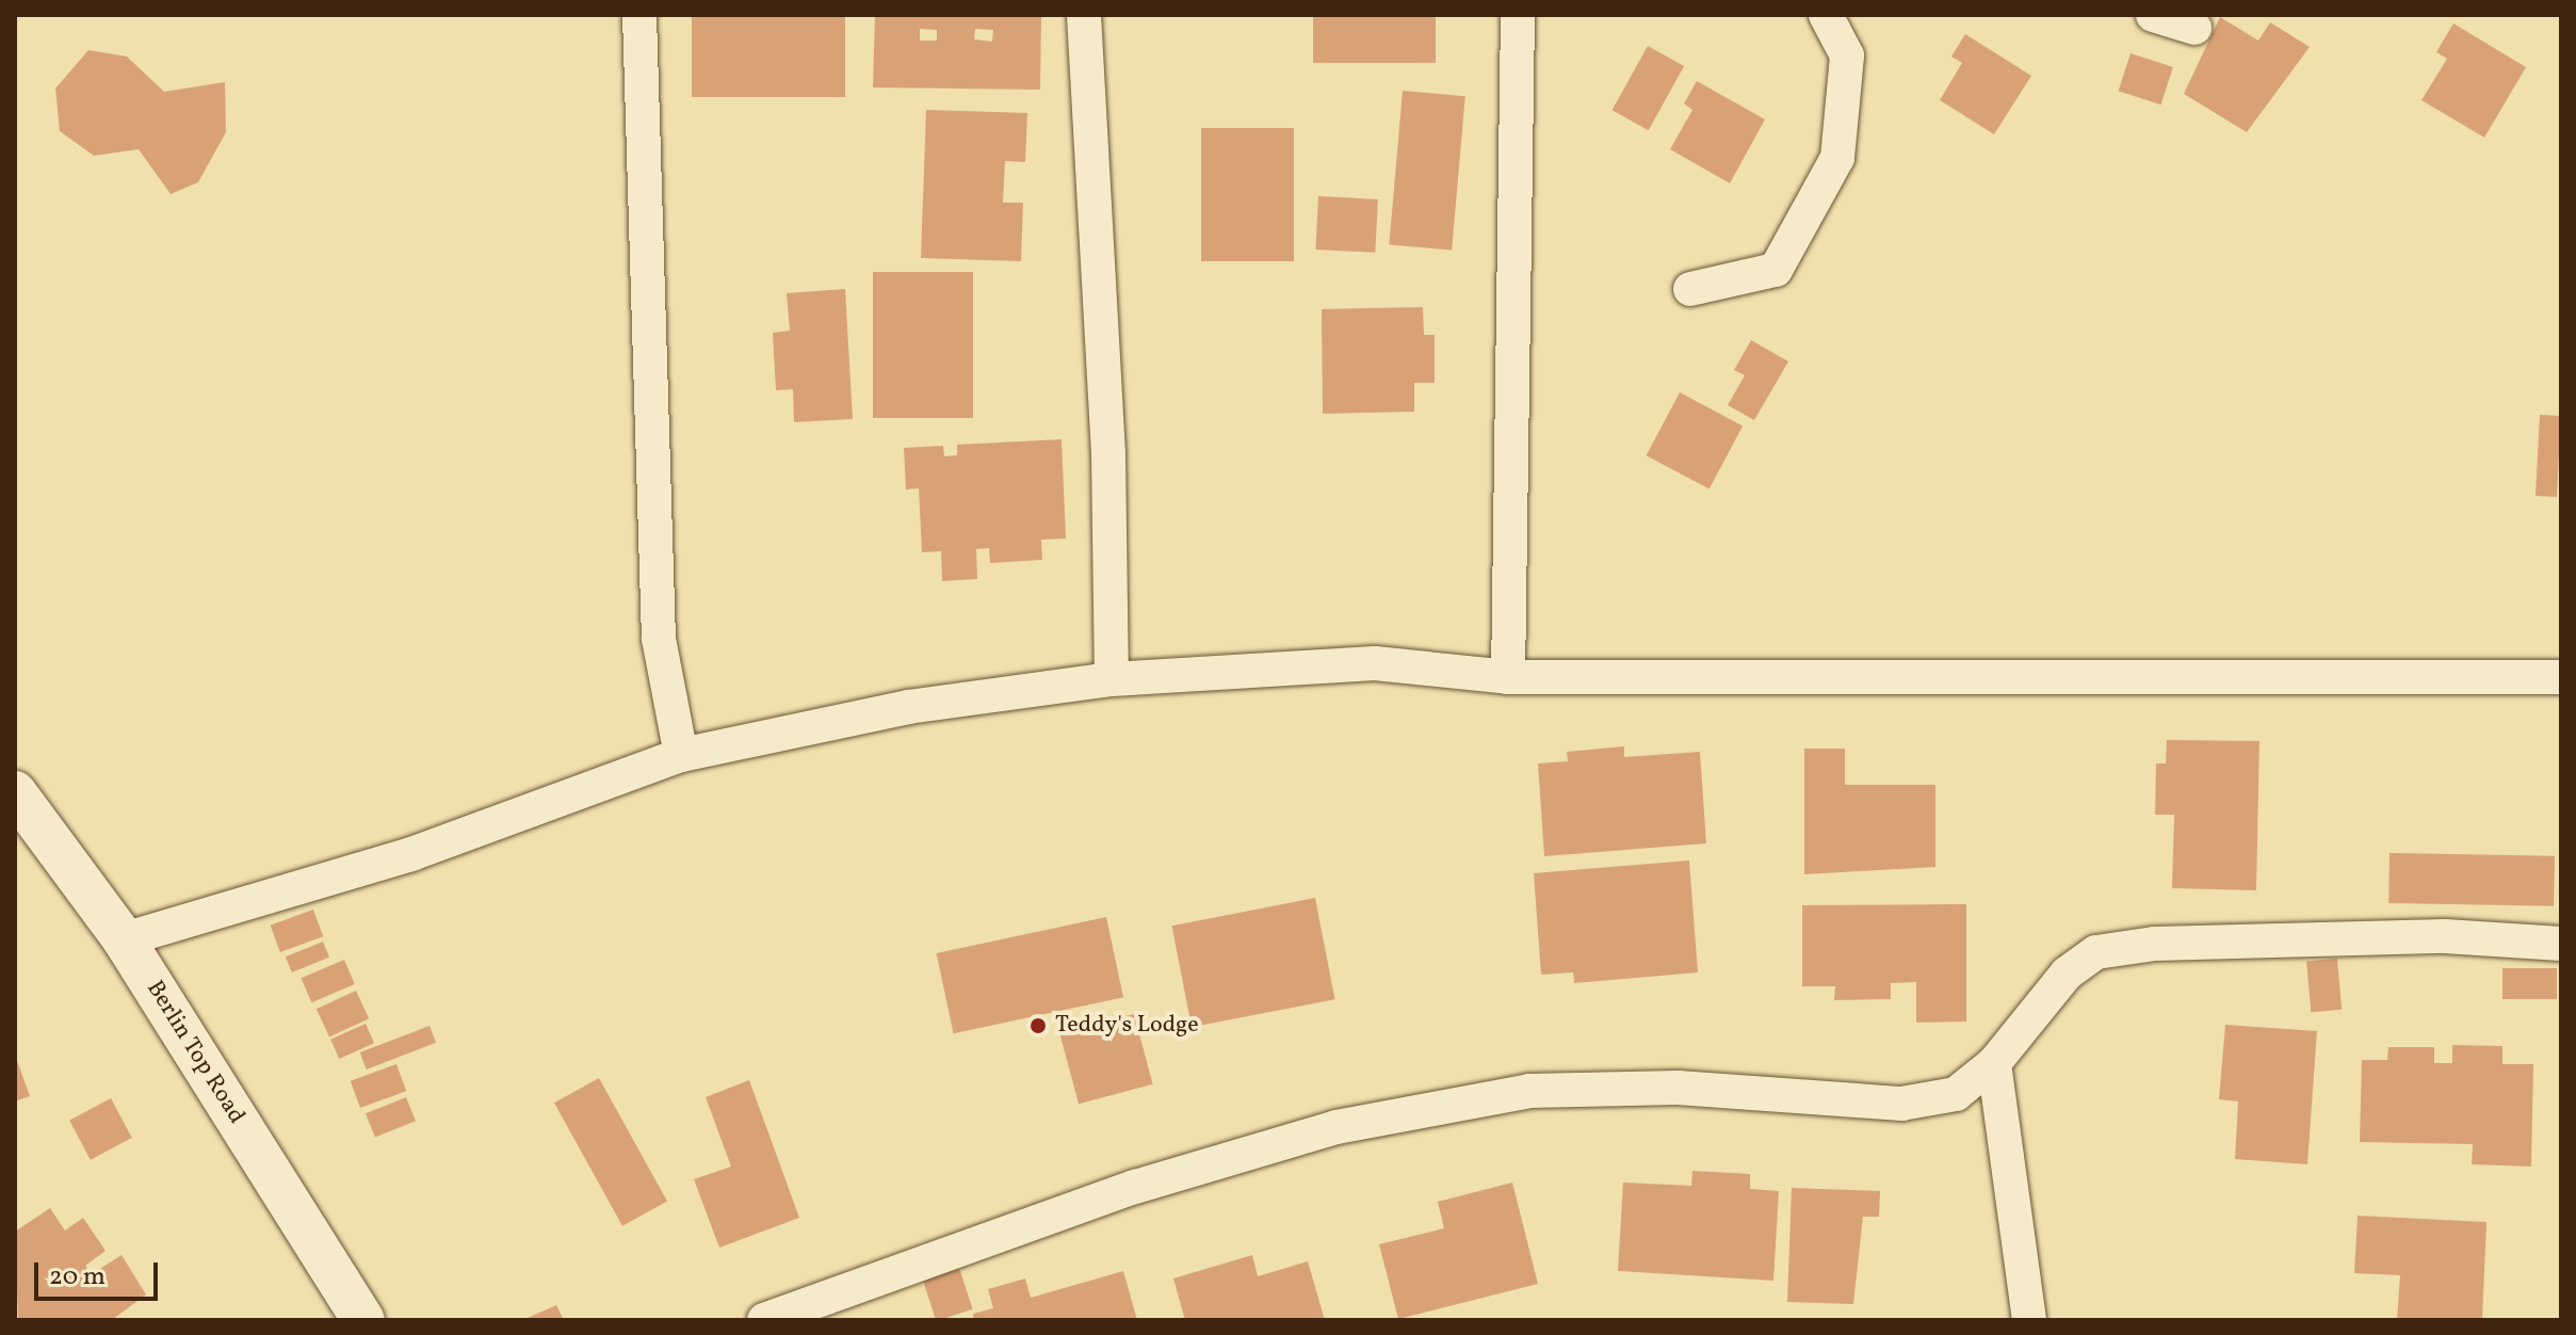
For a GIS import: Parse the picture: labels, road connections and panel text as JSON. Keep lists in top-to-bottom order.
{
  "streets": {
    "street": ["Berlin Top Road"]
  },
  "places": ["Teddy's Lodge"],
  "scale_bar": "20 m"
}
